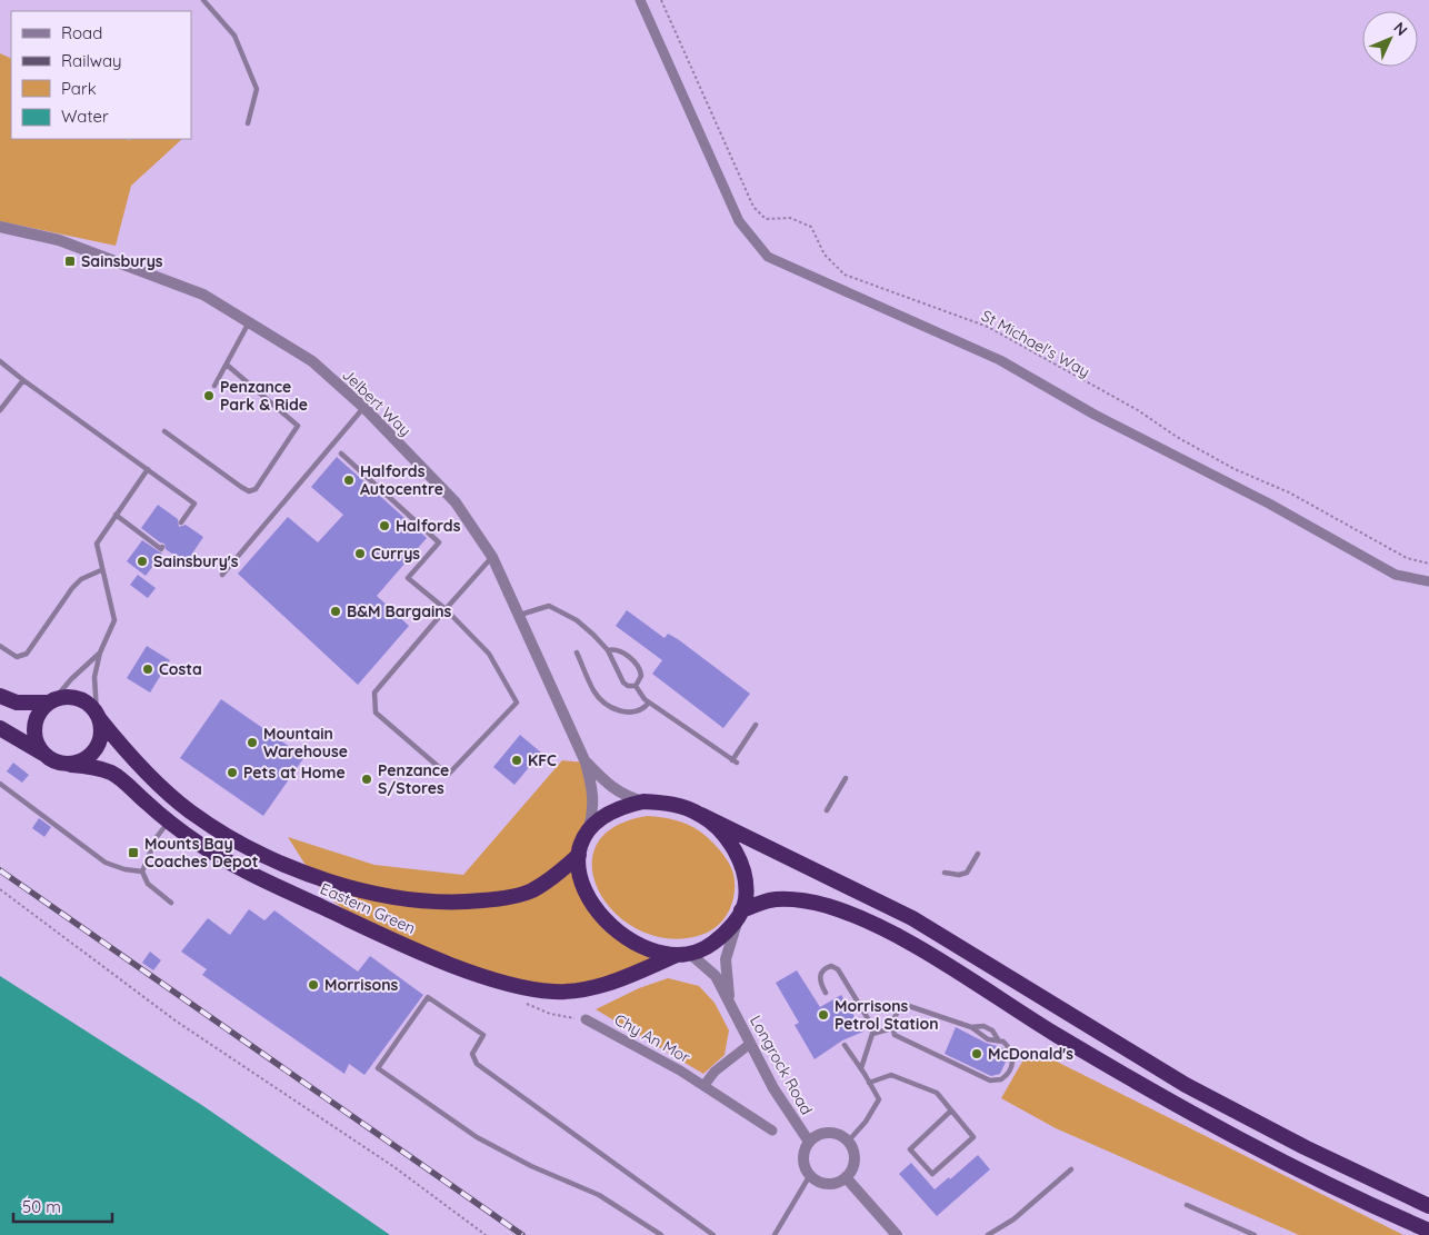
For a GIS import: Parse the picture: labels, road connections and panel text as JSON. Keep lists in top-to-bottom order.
{
  "streets": {
    "highway": ["Eastern Green"],
    "street": ["Jelbert Way", "Chy An Mor", "Longrock Road"],
    "path": ["St Michael's Way"]
  },
  "crossings": [
    ["Jelbert Way", "Eastern Green"],
    ["Jelbert Way", "Longrock Road"],
    ["Eastern Green", "Longrock Road"]
  ],
  "places": {
    "transit": ["Sainsburys", "Mounts Bay Coaches Depot"],
    "other": [
      "Penzance Park & Ride",
      "Halfords Autocentre",
      "Halfords",
      "Currys",
      "Sainsbury's",
      "B&M Bargains",
      "Costa",
      "Mountain Warehouse",
      "KFC",
      "Pets at Home",
      "Penzance S/Stores",
      "Morrisons",
      "Morrisons Petrol Station",
      "McDonald's"
    ]
  },
  "legend": [
    "Road",
    "Railway",
    "Park",
    "Water"
  ],
  "scale_bar": "50 m",
  "north": "top right"
}
